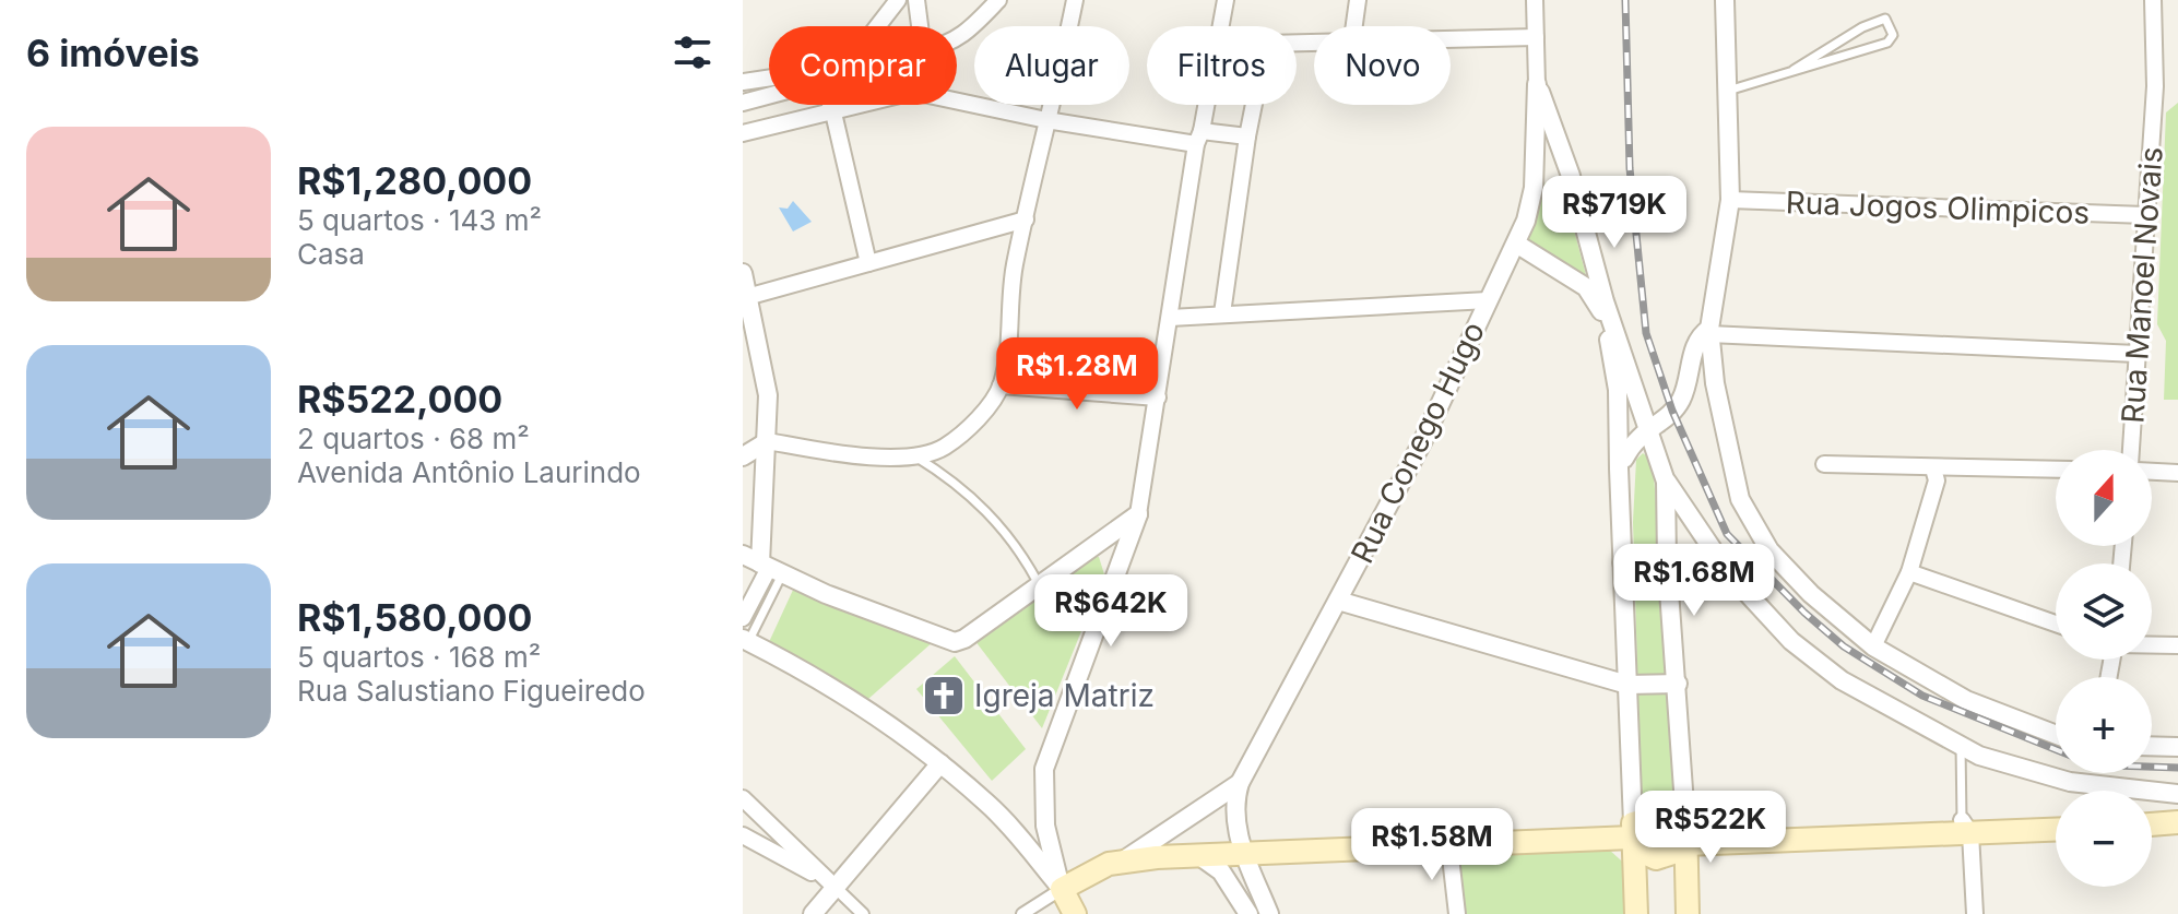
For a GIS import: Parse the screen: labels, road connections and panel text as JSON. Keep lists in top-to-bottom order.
{
  "streets": {
    "street": ["Rua Jogos Olimpicos", "Rua Manoel Novais", "Rua Conego Hugo"]
  },
  "crossings": [
    ["Rua Jogos Olimpicos", "Rua Manoel Novais"]
  ],
  "places": {
    "church": ["Igreja Matriz"]
  },
  "north": "top",
  "page": {
    "heading": "6 imóveis",
    "chip": [
      "Comprar",
      "Alugar",
      "Filtros",
      "Novo"
    ],
    "list": [
      {
        "name": "R$1,280,000",
        "note": "5 quartos · 143 m² · Casa"
      },
      {
        "name": "R$522,000",
        "note": "2 quartos · 68 m² · Avenida Antônio Laurindo"
      },
      {
        "name": "R$1,580,000",
        "note": "5 quartos · 168 m² · Rua Salustiano Figueiredo"
      }
    ],
    "price": [
      "R$719K",
      "R$1.28M",
      "R$1.68M",
      "R$642K",
      "R$522K",
      "R$1.58M"
    ],
    "map_buttons": ["+", "−"]
  }
}
